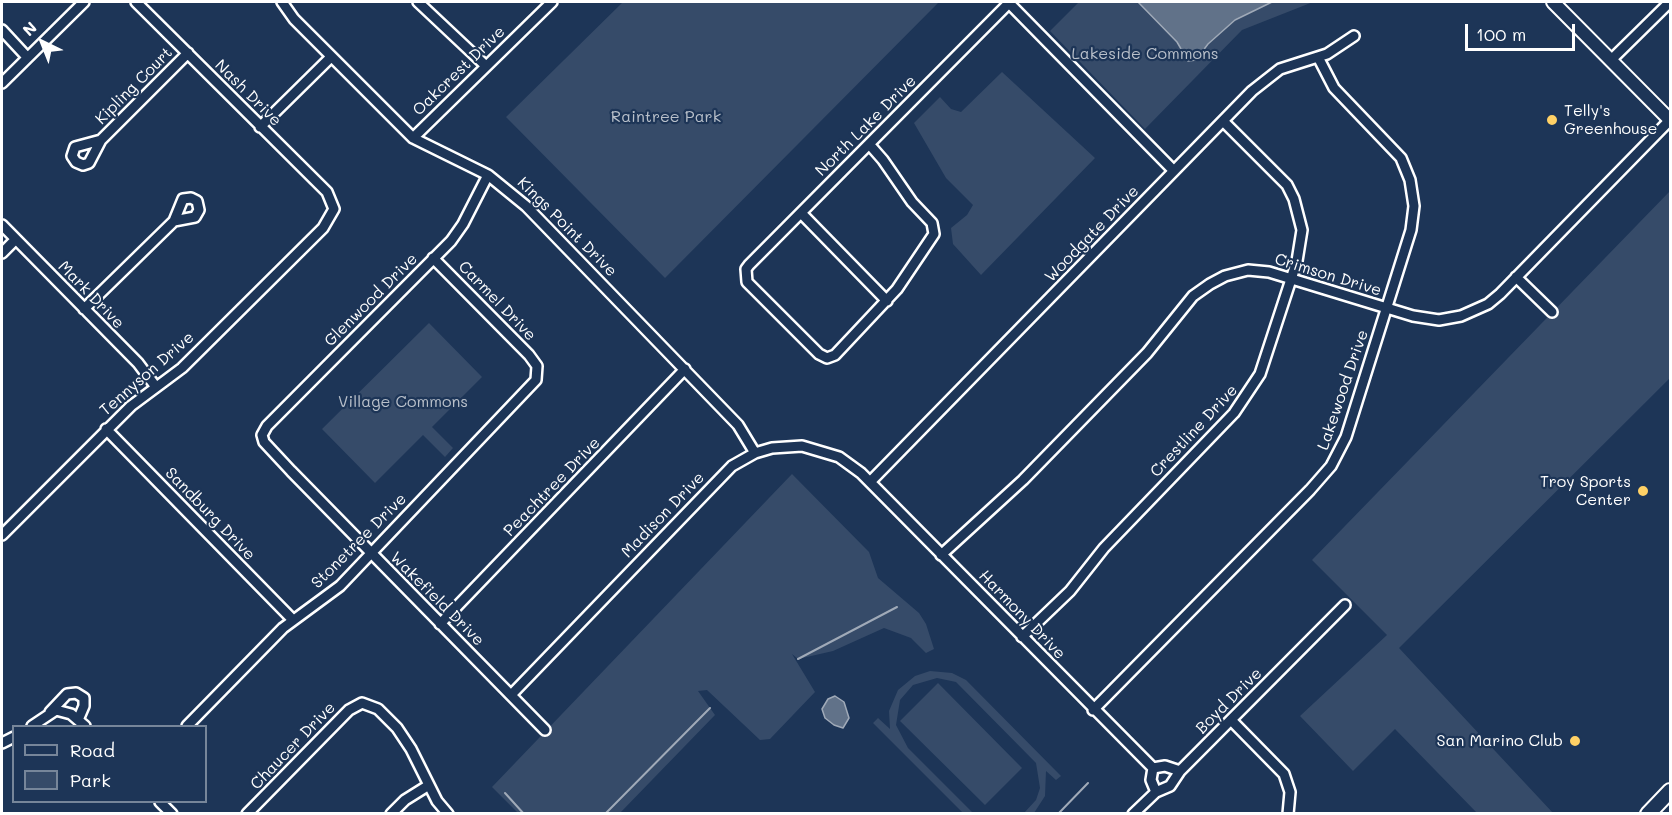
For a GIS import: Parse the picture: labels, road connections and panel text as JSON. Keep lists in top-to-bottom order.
{
  "streets": {
    "street": [
      "Oakcrest Drive",
      "Kipling Court",
      "Nash Drive",
      "North Lake Drive",
      "Kings Point Drive",
      "Woodgate Drive",
      "Crimson Drive",
      "Mark Drive",
      "Glenwood Drive",
      "Carmel Drive",
      "Tennyson Drive",
      "Lakewood Drive",
      "Crestline Drive",
      "Peachtree Drive",
      "Sandburg Drive",
      "Madison Drive",
      "Stonetree Drive",
      "Wakefield Drive",
      "Harmony Drive",
      "Boyd Drive",
      "Chaucer Drive"
    ]
  },
  "crossings": [
    ["Oakcrest Drive", "Kings Point Drive"],
    ["Kipling Court", "Nash Drive"],
    ["Nash Drive", "Tennyson Drive"],
    ["Kings Point Drive", "Glenwood Drive"],
    ["Kings Point Drive", "Peachtree Drive"],
    ["Kings Point Drive", "Madison Drive"],
    ["Woodgate Drive", "Lakewood Drive"],
    ["Woodgate Drive", "Crestline Drive"],
    ["Woodgate Drive", "Madison Drive"],
    ["Woodgate Drive", "Harmony Drive"],
    ["Crimson Drive", "Lakewood Drive"],
    ["Crimson Drive", "Crestline Drive"],
    ["Crimson Drive", "Harmony Drive"],
    ["Mark Drive", "Tennyson Drive"],
    ["Glenwood Drive", "Carmel Drive"],
    ["Glenwood Drive", "Wakefield Drive"],
    ["Carmel Drive", "Stonetree Drive"],
    ["Tennyson Drive", "Sandburg Drive"],
    ["Lakewood Drive", "Harmony Drive"],
    ["Crestline Drive", "Harmony Drive"],
    ["Peachtree Drive", "Wakefield Drive"],
    ["Sandburg Drive", "Stonetree Drive"],
    ["Madison Drive", "Wakefield Drive"],
    ["Madison Drive", "Harmony Drive"],
    ["Stonetree Drive", "Wakefield Drive"]
  ],
  "parks": ["Lakeside Commons", "Raintree Park", "Village Commons"],
  "places": ["Telly's Greenhouse", "Troy Sports Center", "San Marino Club"],
  "legend": ["Road", "Park"],
  "scale_bar": "100 m",
  "north": "top left"
}
